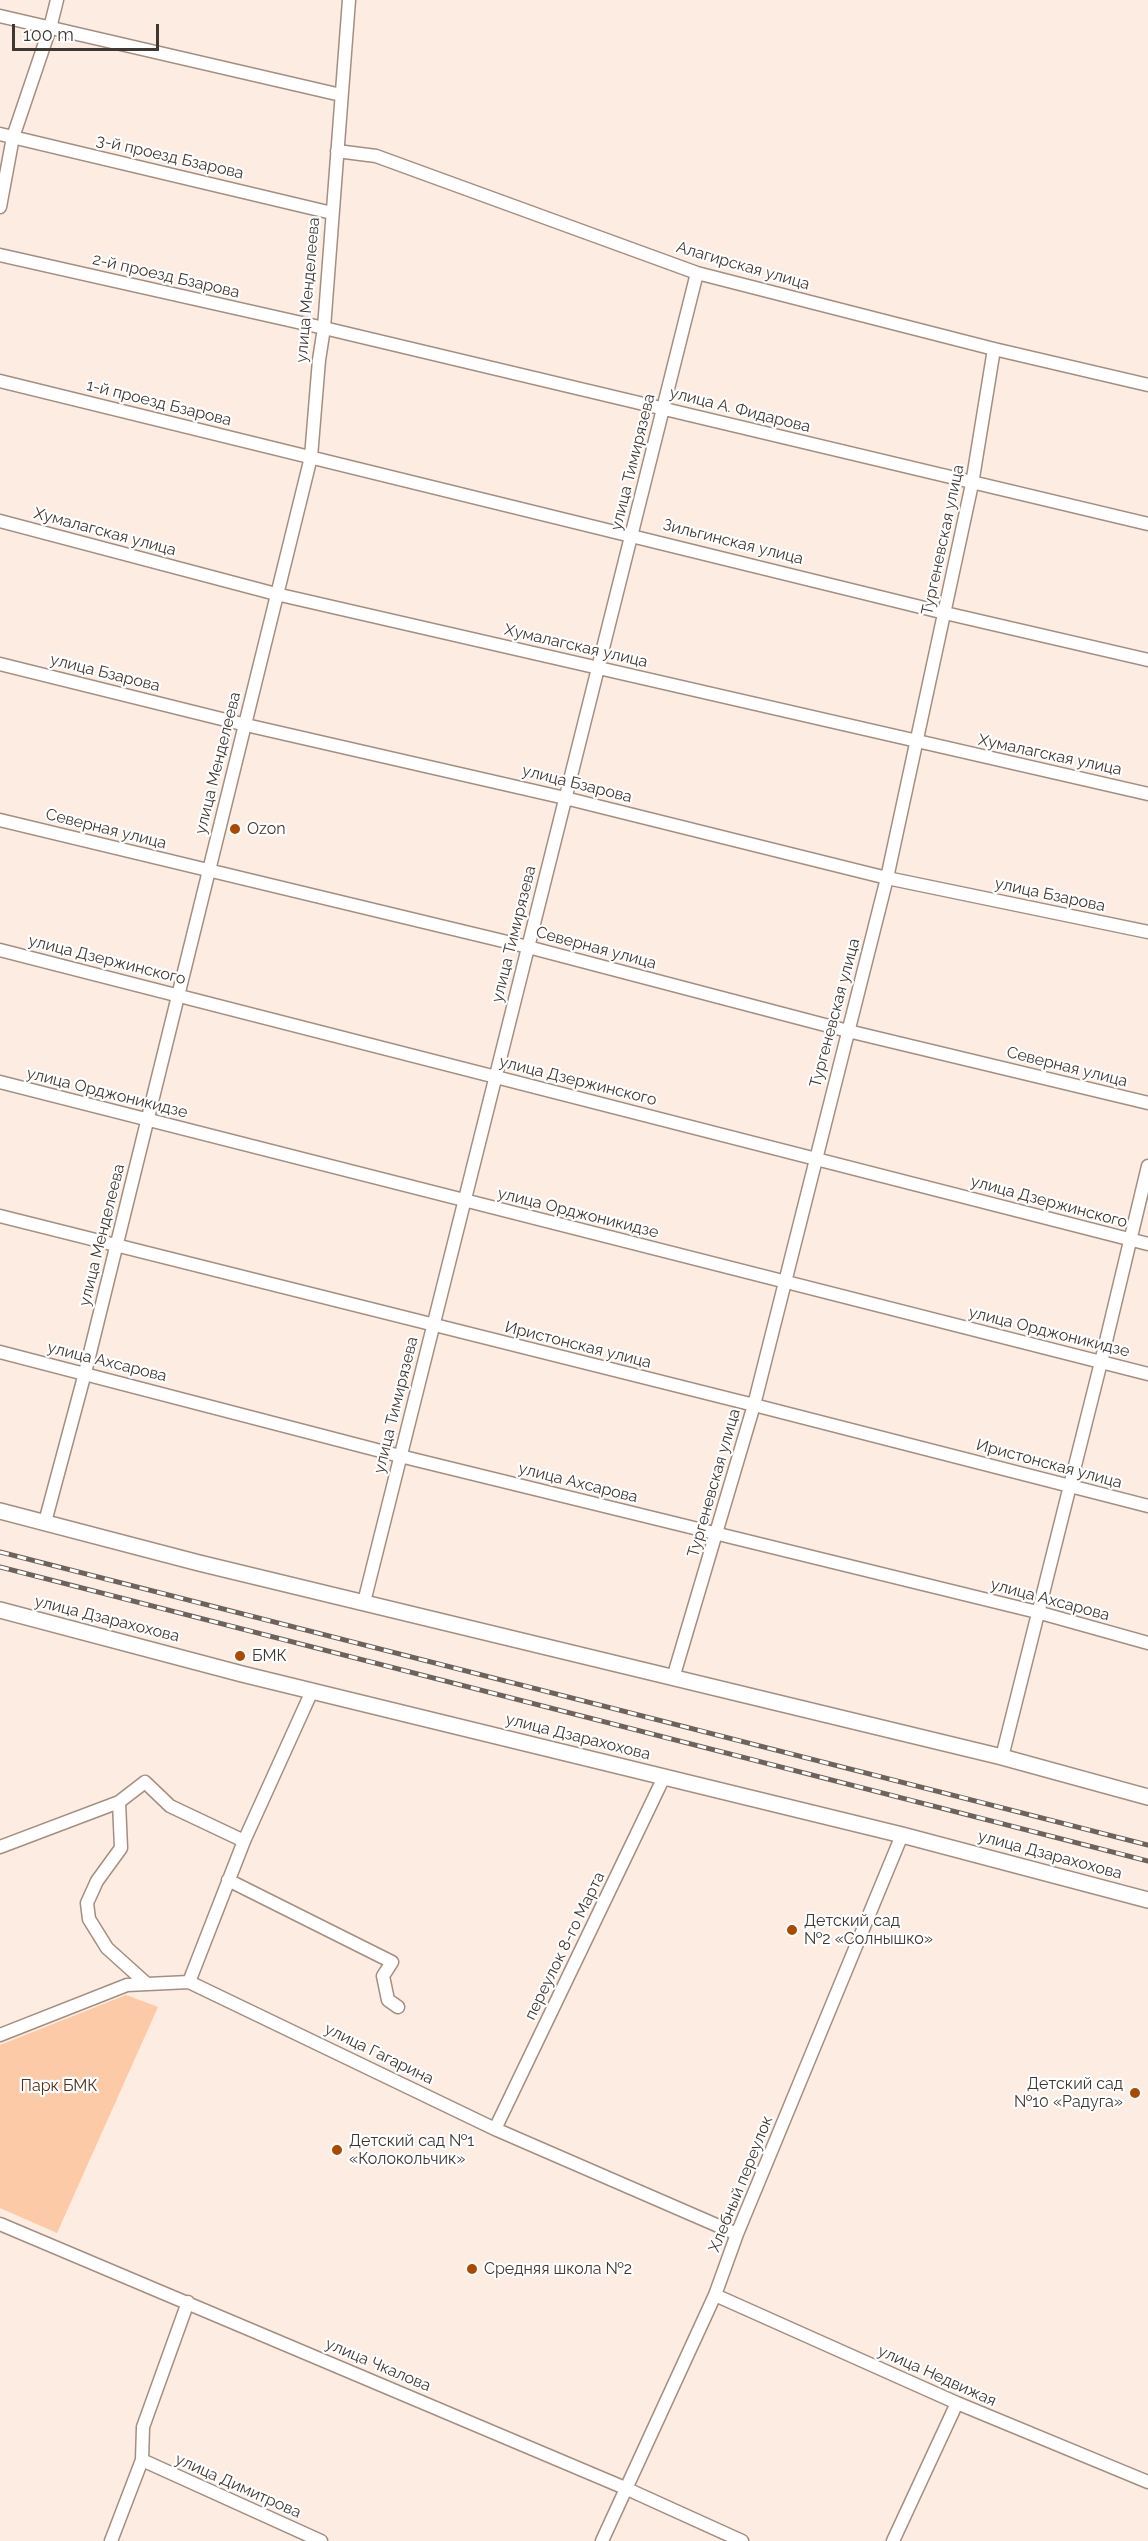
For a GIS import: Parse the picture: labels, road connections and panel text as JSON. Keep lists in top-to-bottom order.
{
  "streets": {
    "street": [
      "3-й проезд Бзарова",
      "Алагирская улица",
      "2-й проезд Бзарова",
      "улица Менделеева",
      "1-й проезд Бзарова",
      "улица А. Фидарова",
      "улица Тимирязева",
      "Хумалагская улица",
      "Тургеневская улица",
      "Зильгинская улица",
      "улица Бзарова",
      "Северная улица",
      "улица Дзержинского",
      "улица Орджоникидзе",
      "Иристонская улица",
      "улица Ахсарова",
      "улица Дзарахохова",
      "переулок 8-го Марта",
      "улица Гагарина",
      "Хлебный переулок",
      "улица Чкалова",
      "улица Недвижая",
      "улица Димитрова"
    ]
  },
  "crossings": [
    ["3-й проезд Бзарова", "улица Менделеева"],
    ["Алагирская улица", "улица Менделеева"],
    ["Алагирская улица", "улица Тимирязева"],
    ["Алагирская улица", "Тургеневская улица"],
    ["2-й проезд Бзарова", "улица Менделеева"],
    ["2-й проезд Бзарова", "улица А. Фидарова"],
    ["улица Менделеева", "1-й проезд Бзарова"],
    ["улица Менделеева", "улица А. Фидарова"],
    ["улица Менделеева", "Хумалагская улица"],
    ["улица Менделеева", "Зильгинская улица"],
    ["улица Менделеева", "улица Бзарова"],
    ["улица Менделеева", "Северная улица"],
    ["улица Менделеева", "улица Дзержинского"],
    ["улица Менделеева", "улица Орджоникидзе"],
    ["улица Менделеева", "Иристонская улица"],
    ["улица Менделеева", "улица Ахсарова"],
    ["1-й проезд Бзарова", "Зильгинская улица"],
    ["улица А. Фидарова", "улица Тимирязева"],
    ["улица А. Фидарова", "Тургеневская улица"],
    ["улица Тимирязева", "Хумалагская улица"],
    ["улица Тимирязева", "Зильгинская улица"],
    ["улица Тимирязева", "улица Бзарова"],
    ["улица Тимирязева", "Северная улица"],
    ["улица Тимирязева", "улица Дзержинского"],
    ["улица Тимирязева", "улица Орджоникидзе"],
    ["улица Тимирязева", "Иристонская улица"],
    ["улица Тимирязева", "улица Ахсарова"],
    ["Хумалагская улица", "Тургеневская улица"],
    ["Тургеневская улица", "Зильгинская улица"],
    ["Тургеневская улица", "улица Бзарова"],
    ["Тургеневская улица", "Северная улица"],
    ["Тургеневская улица", "улица Дзержинского"],
    ["Тургеневская улица", "улица Орджоникидзе"],
    ["Тургеневская улица", "Иристонская улица"],
    ["Тургеневская улица", "улица Ахсарова"],
    ["улица Дзарахохова", "переулок 8-го Марта"],
    ["улица Дзарахохова", "Хлебный переулок"],
    ["переулок 8-го Марта", "улица Гагарина"],
    ["улица Гагарина", "Хлебный переулок"],
    ["Хлебный переулок", "улица Чкалова"],
    ["Хлебный переулок", "улица Недвижая"]
  ],
  "parks": ["Парк БМК"],
  "places": [
    "Ozon",
    "БМК",
    "Детский сад №2 «Солнышко»",
    "Детский сад №10 «Радуга»",
    "Детский сад №1 «Колокольчик»",
    "Средняя школа №2"
  ],
  "scale_bar": "100 m"
}
